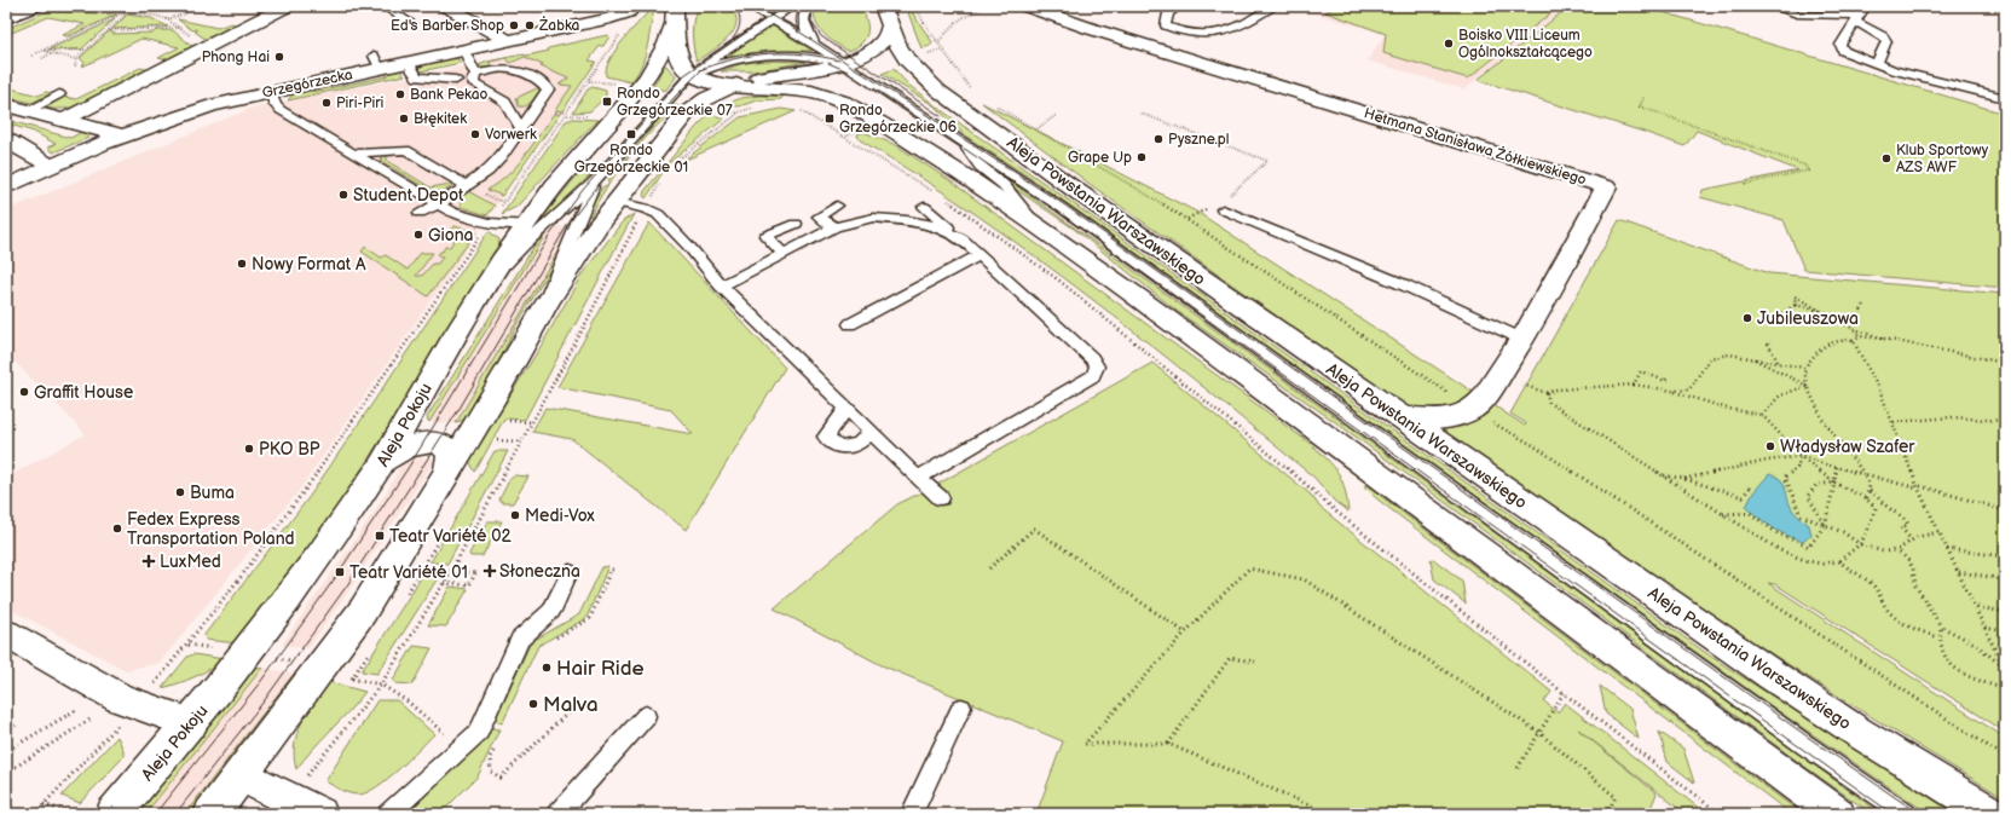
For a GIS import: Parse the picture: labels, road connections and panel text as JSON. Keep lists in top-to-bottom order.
{
  "streets": {
    "main road": [
      "Grzegórzecka",
      "Hetmana Stanisława Żółkiewskiego",
      "Aleja Powstania Warszawskiego",
      "Aleja Pokoju"
    ]
  },
  "crossings": [
    ["Hetmana Stanisława Żółkiewskiego", "Aleja Powstania Warszawskiego"]
  ],
  "places": {
    "other": [
      "Ed's Barber Shop",
      "Żabka",
      "Boisko VIII Liceum Ogólnokształcącego",
      "Phong Hai",
      "Bank Pekao",
      "Piri-Piri",
      "Błękitek",
      "Vorwerk",
      "Pyszne.pl",
      "Grape Up",
      "Klub Sportowy AZS AWF",
      "Student Depot",
      "Giona",
      "Nowy Format A",
      "Jubileuszowa",
      "Graffit House",
      "Władysław Szafer",
      "PKO BP",
      "Buma",
      "Medi-Vox",
      "Fedex Express Transportation Poland",
      "Hair Ride",
      "Malva"
    ],
    "transit": [
      "Rondo Grzegórzeckie 07",
      "Rondo Grzegórzeckie 06",
      "Rondo Grzegórzeckie 01",
      "Teatr Variété 02",
      "Teatr Variété 01"
    ],
    "health": ["LuxMed", "Słoneczna"]
  }
}
